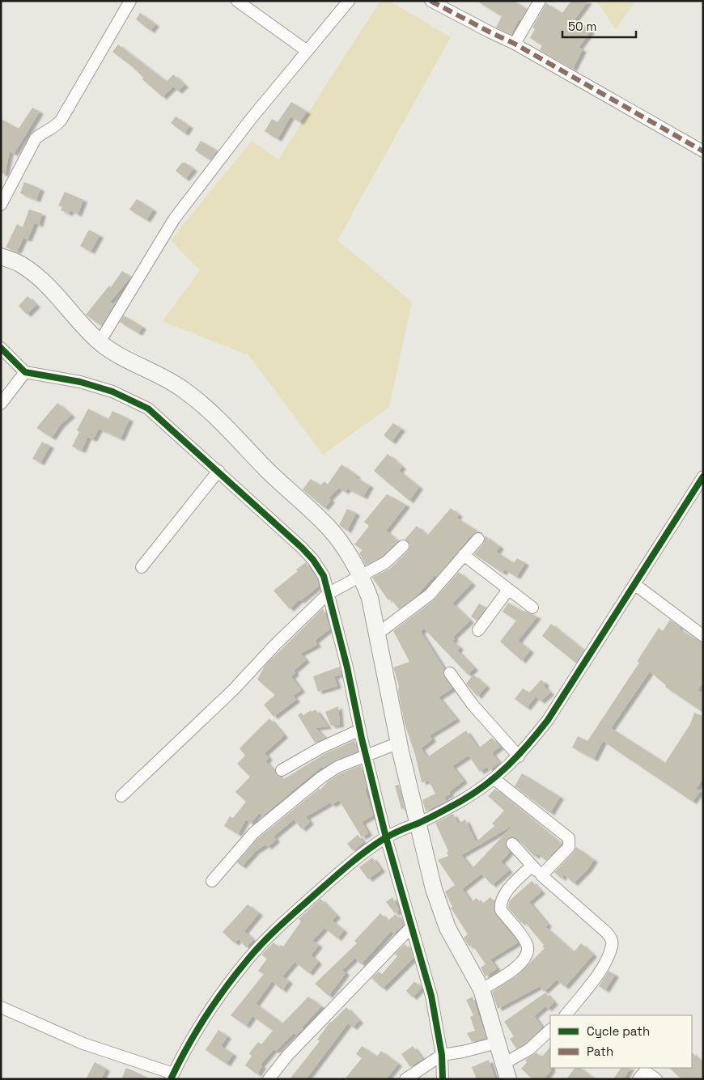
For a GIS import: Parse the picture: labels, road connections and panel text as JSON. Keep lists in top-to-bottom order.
{
  "legend": ["Cycle path", "Path"],
  "scale_bar": "50 m"
}
